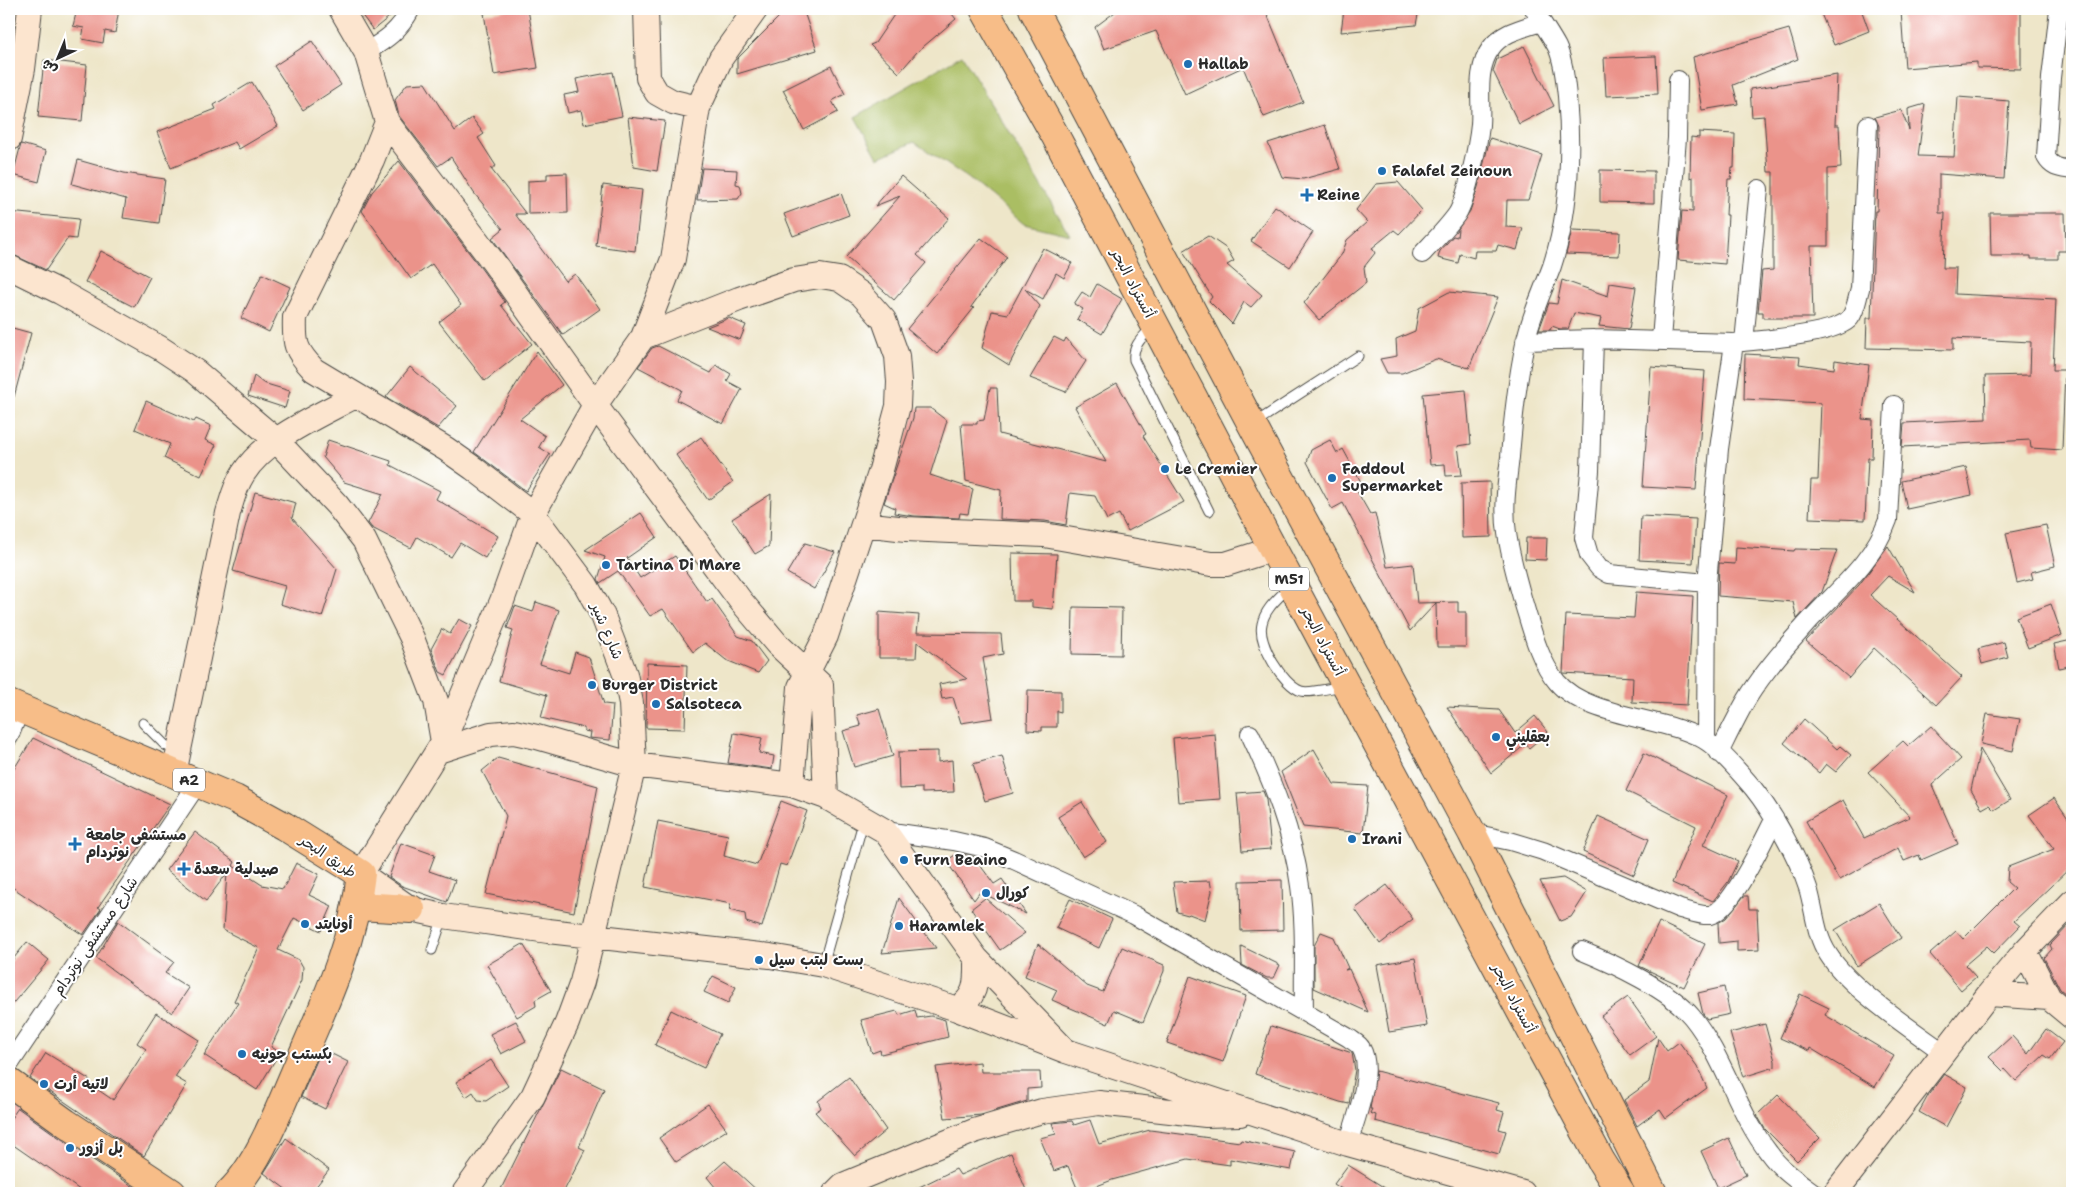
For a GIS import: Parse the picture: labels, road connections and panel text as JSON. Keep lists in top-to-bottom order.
{
  "streets": {
    "main road": [
      "أتستراد البحر",
      "M51",
      "A2",
      "طريق البحر"
    ],
    "street": ["شارع شير", "شارع مستشفى نوتردام"]
  },
  "crossings": [
    ["طريق البحر", "شارع مستشفى نوتردام"]
  ],
  "places": {
    "other": [
      "Hallab",
      "Falafel Zeinoun",
      "Le Cremier",
      "Faddoul Supermarket",
      "Tartina Di Mare",
      "Burger District",
      "Salsoteca",
      "بعقليني",
      "Irani",
      "Furn Beaino",
      "كورال",
      "أونايتد",
      "Haramlek",
      "بست لبتب سيل",
      "بكستب جونيه",
      "لاتيه أرت",
      "بل أزور"
    ],
    "health": ["Reine", "مستشفى جامعة نوتردام", "صيدلية سعدة"]
  },
  "north": "bottom left"
}
